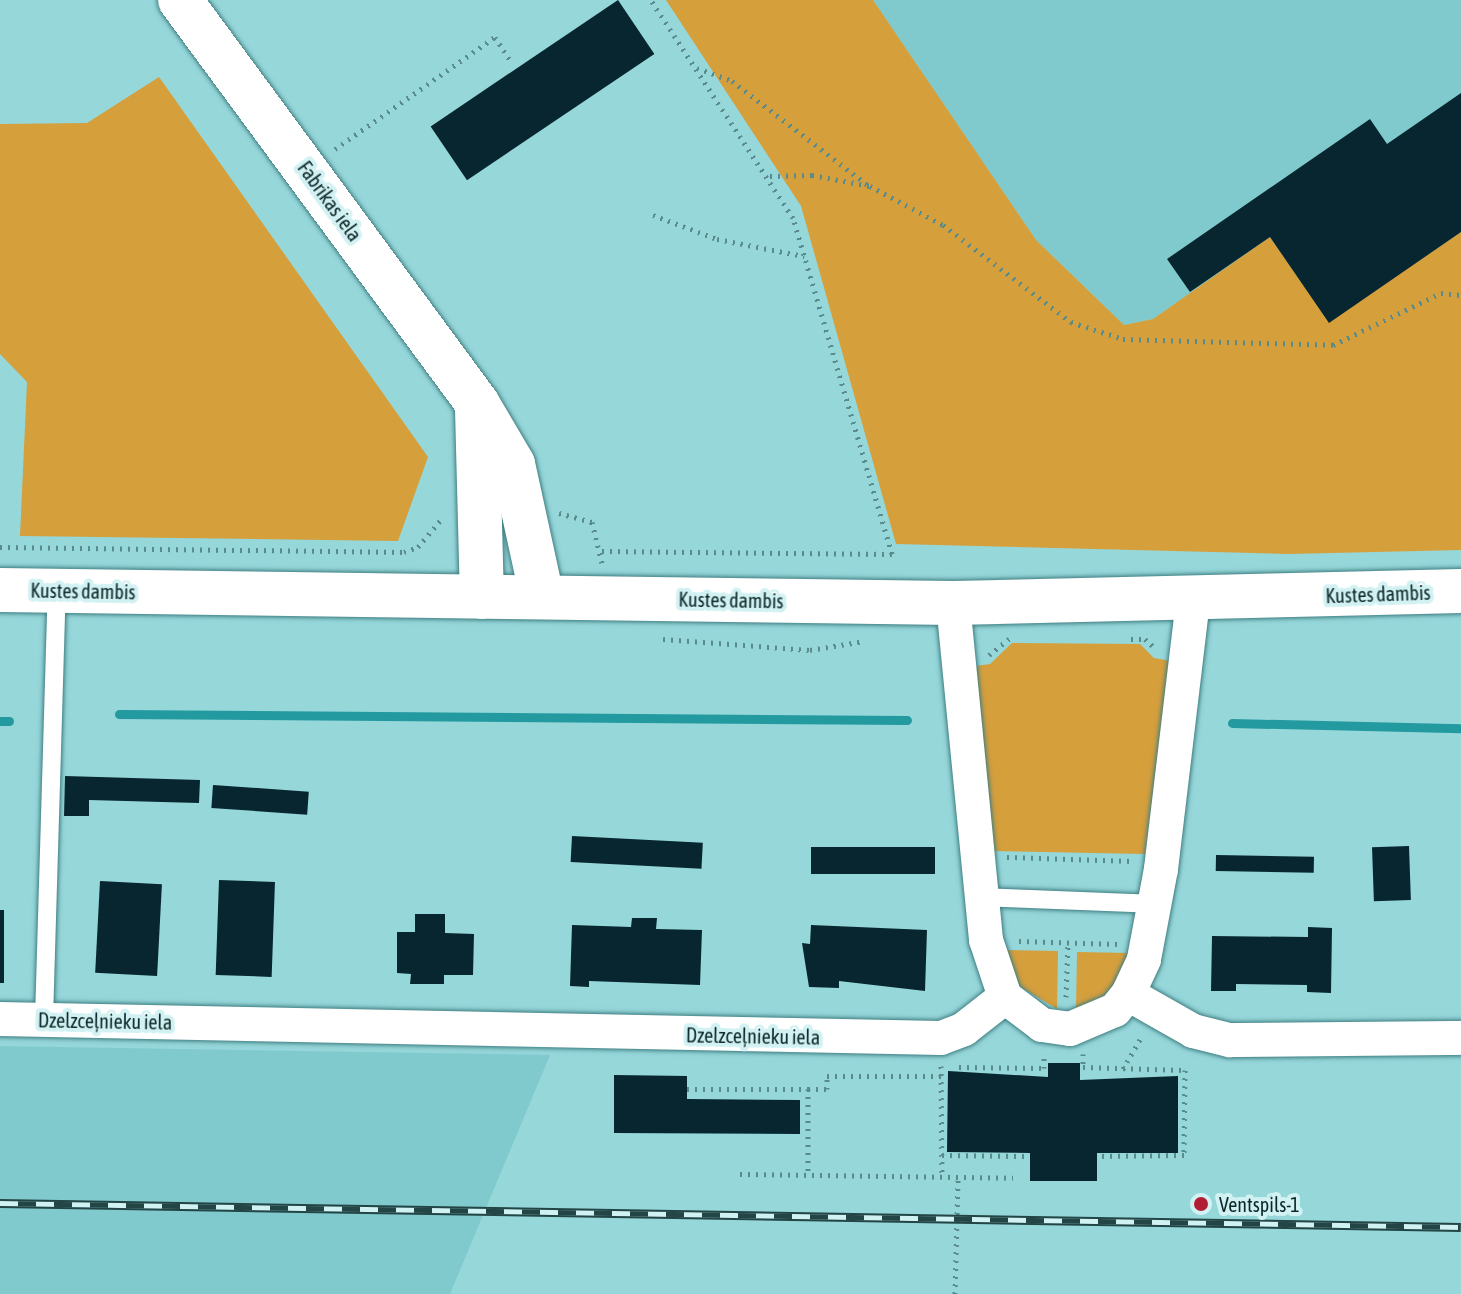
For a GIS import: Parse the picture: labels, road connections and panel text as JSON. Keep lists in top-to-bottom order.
{
  "streets": {
    "main road": ["Fabrikas iela", "Kustes dambis"],
    "street": ["Dzelzceļnieku iela"]
  },
  "crossings": [
    ["Fabrikas iela", "Kustes dambis"]
  ],
  "places": ["Ventspils-1"]
}
